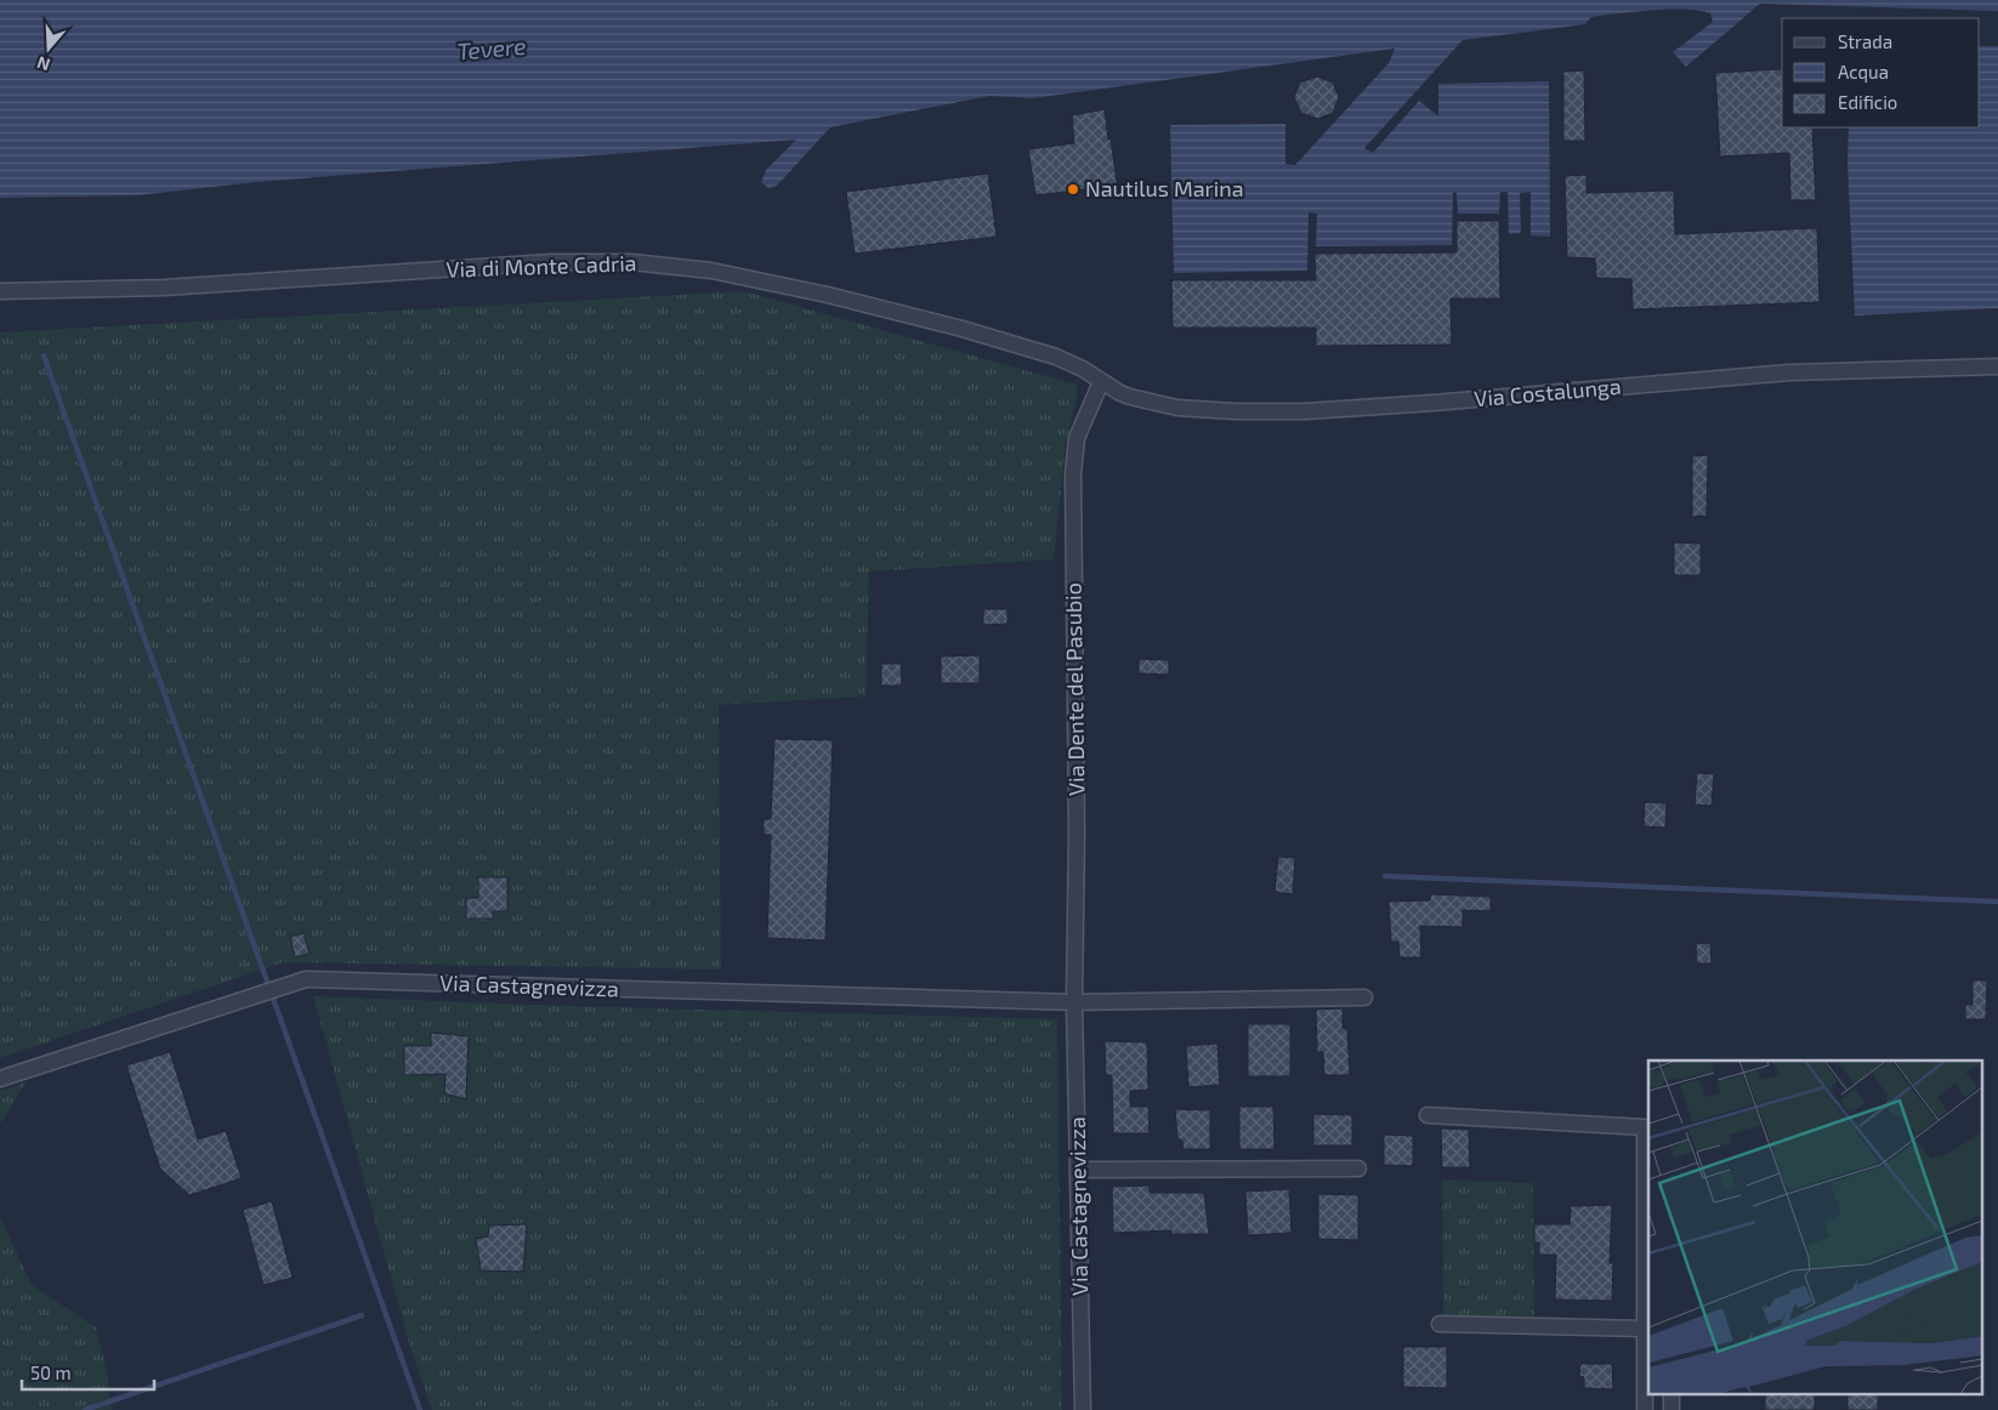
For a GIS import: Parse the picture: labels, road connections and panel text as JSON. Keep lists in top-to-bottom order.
{
  "streets": {
    "street": [
      "Via di Monte Cadria",
      "Via Costalunga",
      "Via Dente del Pasubio",
      "Via Castagnevizza"
    ]
  },
  "crossings": [
    ["Via di Monte Cadria", "Via Costalunga"],
    ["Via di Monte Cadria", "Via Dente del Pasubio"],
    ["Via Costalunga", "Via Dente del Pasubio"],
    ["Via Dente del Pasubio", "Via Castagnevizza"]
  ],
  "water": ["Tevere"],
  "places": ["Nautilus Marina"],
  "legend": ["Strada", "Acqua", "Edificio"],
  "scale_bar": "50 m",
  "north": "bottom"
}
